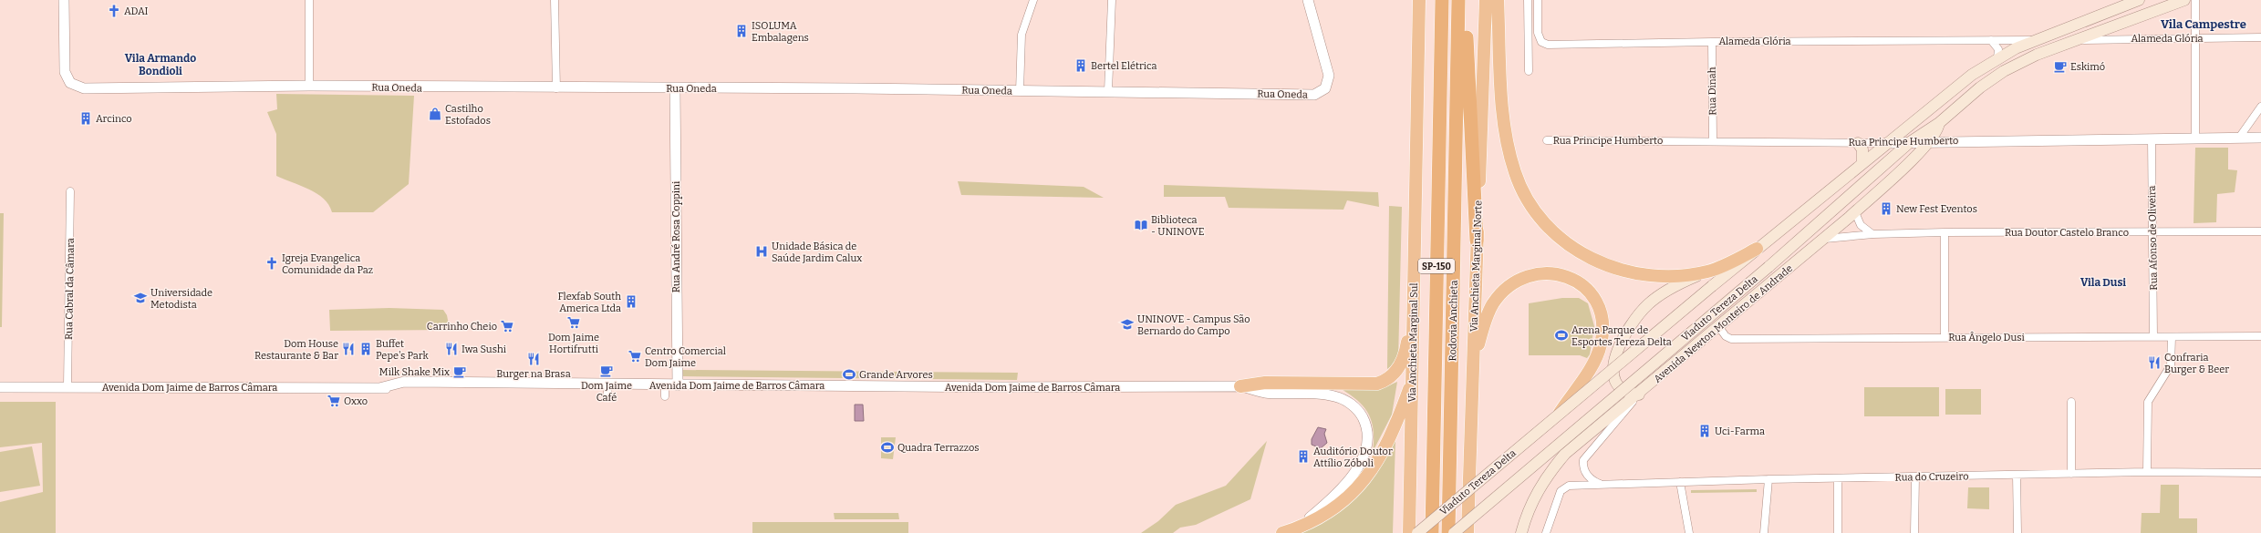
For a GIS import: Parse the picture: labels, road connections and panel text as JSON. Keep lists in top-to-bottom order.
{
  "streets": {
    "highway": [
      "SP-150",
      "Via Anchieta Marginal Norte",
      "Rodovia Anchieta",
      "Via Anchieta Marginal Sul"
    ],
    "main road": ["Viaduto Tereza Delta", "Avenida Newton Monteiro de Andrade"],
    "street": [
      "Alameda Glória",
      "Rua Oneda",
      "Rua Dinah",
      "Rua Principe Humberto",
      "Rua Doutor Castelo Branco",
      "Rua André Rosa Coppini",
      "Rua Afonso de Oliveira",
      "Rua Cabral da Câmara",
      "Rua Ângelo Dusi",
      "Avenida Dom Jaime de Barros Câmara",
      "Rua do Cruzeiro"
    ]
  },
  "crossings": [
    ["Alameda Glória", "Rua Dinah"],
    ["Alameda Glória", "Avenida Newton Monteiro de Andrade"],
    ["Rua Oneda", "Rua André Rosa Coppini"],
    ["Rua Dinah", "Rua Principe Humberto"],
    ["Rua Principe Humberto", "Rua Afonso de Oliveira"],
    ["Rua Principe Humberto", "Avenida Newton Monteiro de Andrade"],
    ["Rua Doutor Castelo Branco", "Rua Afonso de Oliveira"],
    ["Rua Doutor Castelo Branco", "Avenida Newton Monteiro de Andrade"],
    ["Rua André Rosa Coppini", "Avenida Dom Jaime de Barros Câmara"],
    ["Rua Afonso de Oliveira", "Rua Ângelo Dusi"],
    ["Rua Cabral da Câmara", "Avenida Dom Jaime de Barros Câmara"],
    ["Viaduto Tereza Delta", "Avenida Newton Monteiro de Andrade"],
    ["Avenida Newton Monteiro de Andrade", "Rua Ângelo Dusi"]
  ],
  "districts": ["Vila Campestre", "Vila Armando Bondioli", "Vila Dusi"],
  "places": {
    "church": ["ADAI", "Igreja Evangelica Comunidade da Paz"],
    "building": [
      "ISOLUMA Embalagens",
      "Bertel Elétrica",
      "Arcinco",
      "New Fest Eventos",
      "Flexfab South America Ltda",
      "Buffet Pepe's Park",
      "Uci-Farma",
      "Auditório Doutor Attílio Zóboli"
    ],
    "cafe": ["Eskimó", "Dom Jaime Café", "Milk Shake Mix"],
    "shop": ["Castilho Estofados"],
    "library": ["Biblioteca - UNINOVE"],
    "hospital": ["Unidade Básica de Saúde Jardim Calux"],
    "school or university": ["Universidade Metodista", "UNINOVE - Campus São Bernardo do Campo"],
    "supermarket": [
      "Dom Jaime Hortifrutti",
      "Carrinho Cheio",
      "Centro Comercial Dom Jaime",
      "Oxxo"
    ],
    "sports": ["Arena Parque de Esportes Tereza Delta", "Grande Arvores", "Quadra Terrazzos"],
    "restaurant": [
      "Dom House Restaurante & Bar",
      "Iwa Sushi",
      "Burger na Brasa",
      "Confraria Burger & Beer"
    ]
  }
}
